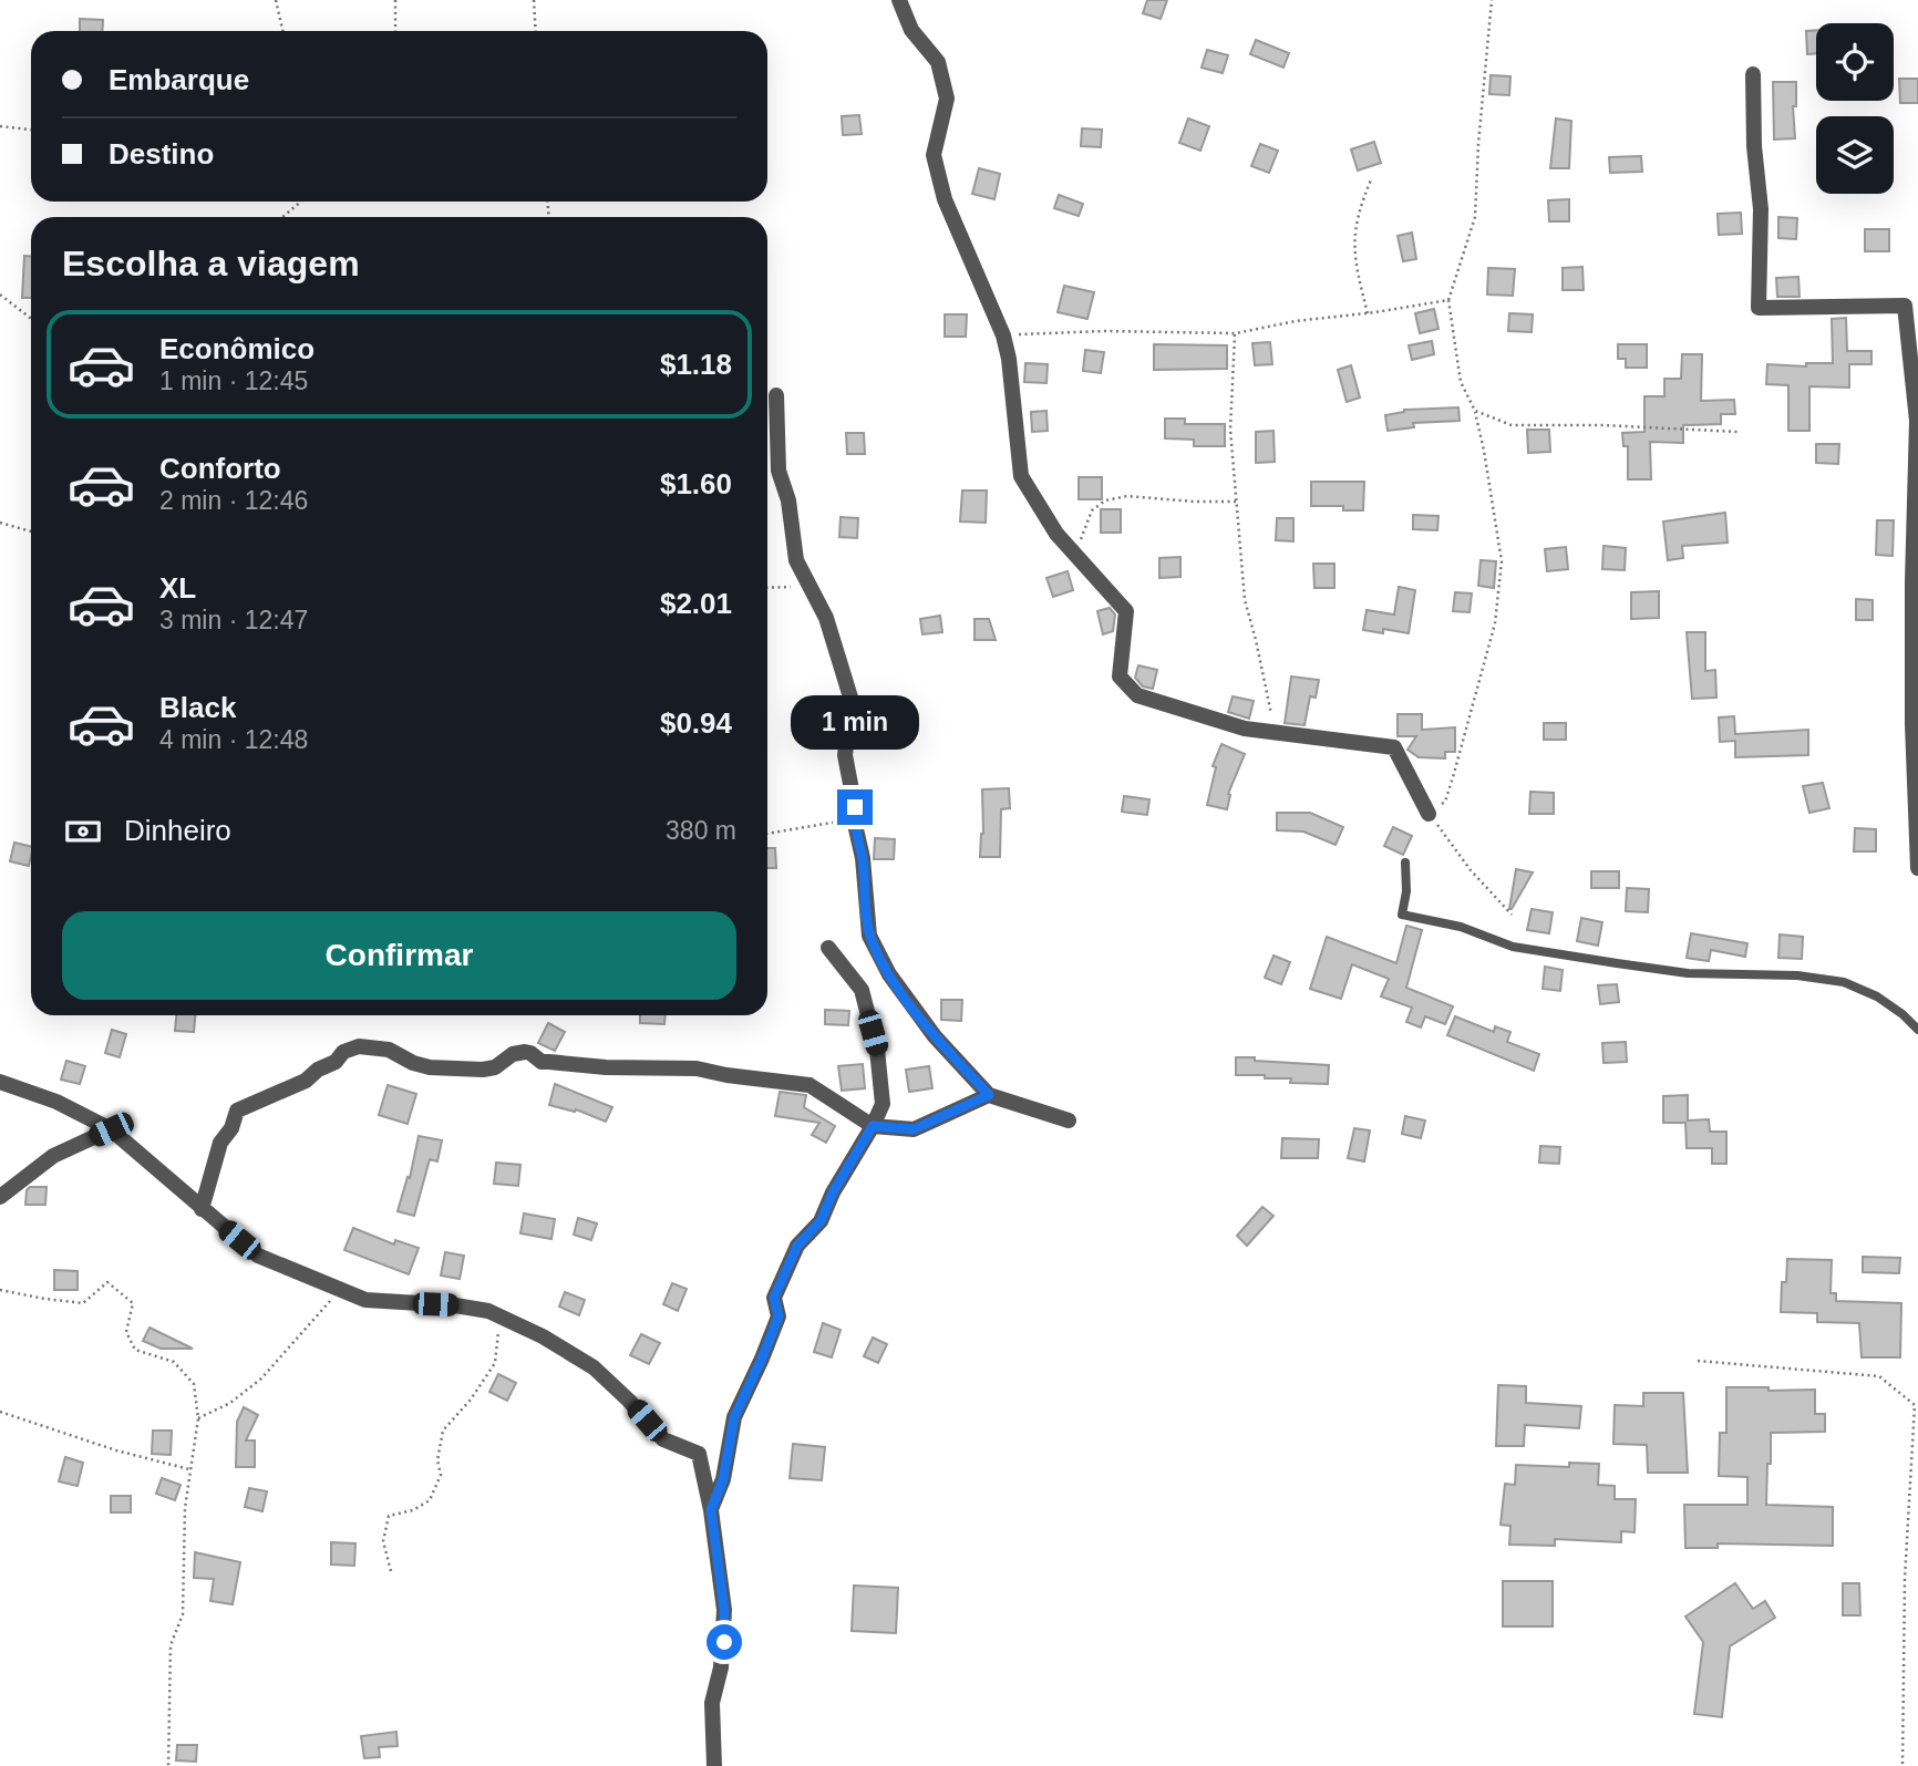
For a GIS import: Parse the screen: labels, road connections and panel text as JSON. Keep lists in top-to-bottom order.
{
  "page": {
    "banner": ["Embarque", "Destino"],
    "heading": "Escolha a viagem",
    "list": [
      {
        "name": "Econômico",
        "note": "1 min · 12:45",
        "value": "$1.18"
      },
      {
        "name": "Conforto",
        "note": "2 min · 12:46",
        "value": "$1.60"
      },
      {
        "name": "XL",
        "note": "3 min · 12:47",
        "value": "$2.01"
      },
      {
        "name": "Black",
        "note": "4 min · 12:48",
        "value": "$0.94"
      }
    ],
    "bubble": "1 min",
    "pay": ["Dinheiro", "380 m"],
    "buttons": "Confirmar"
  }
}
